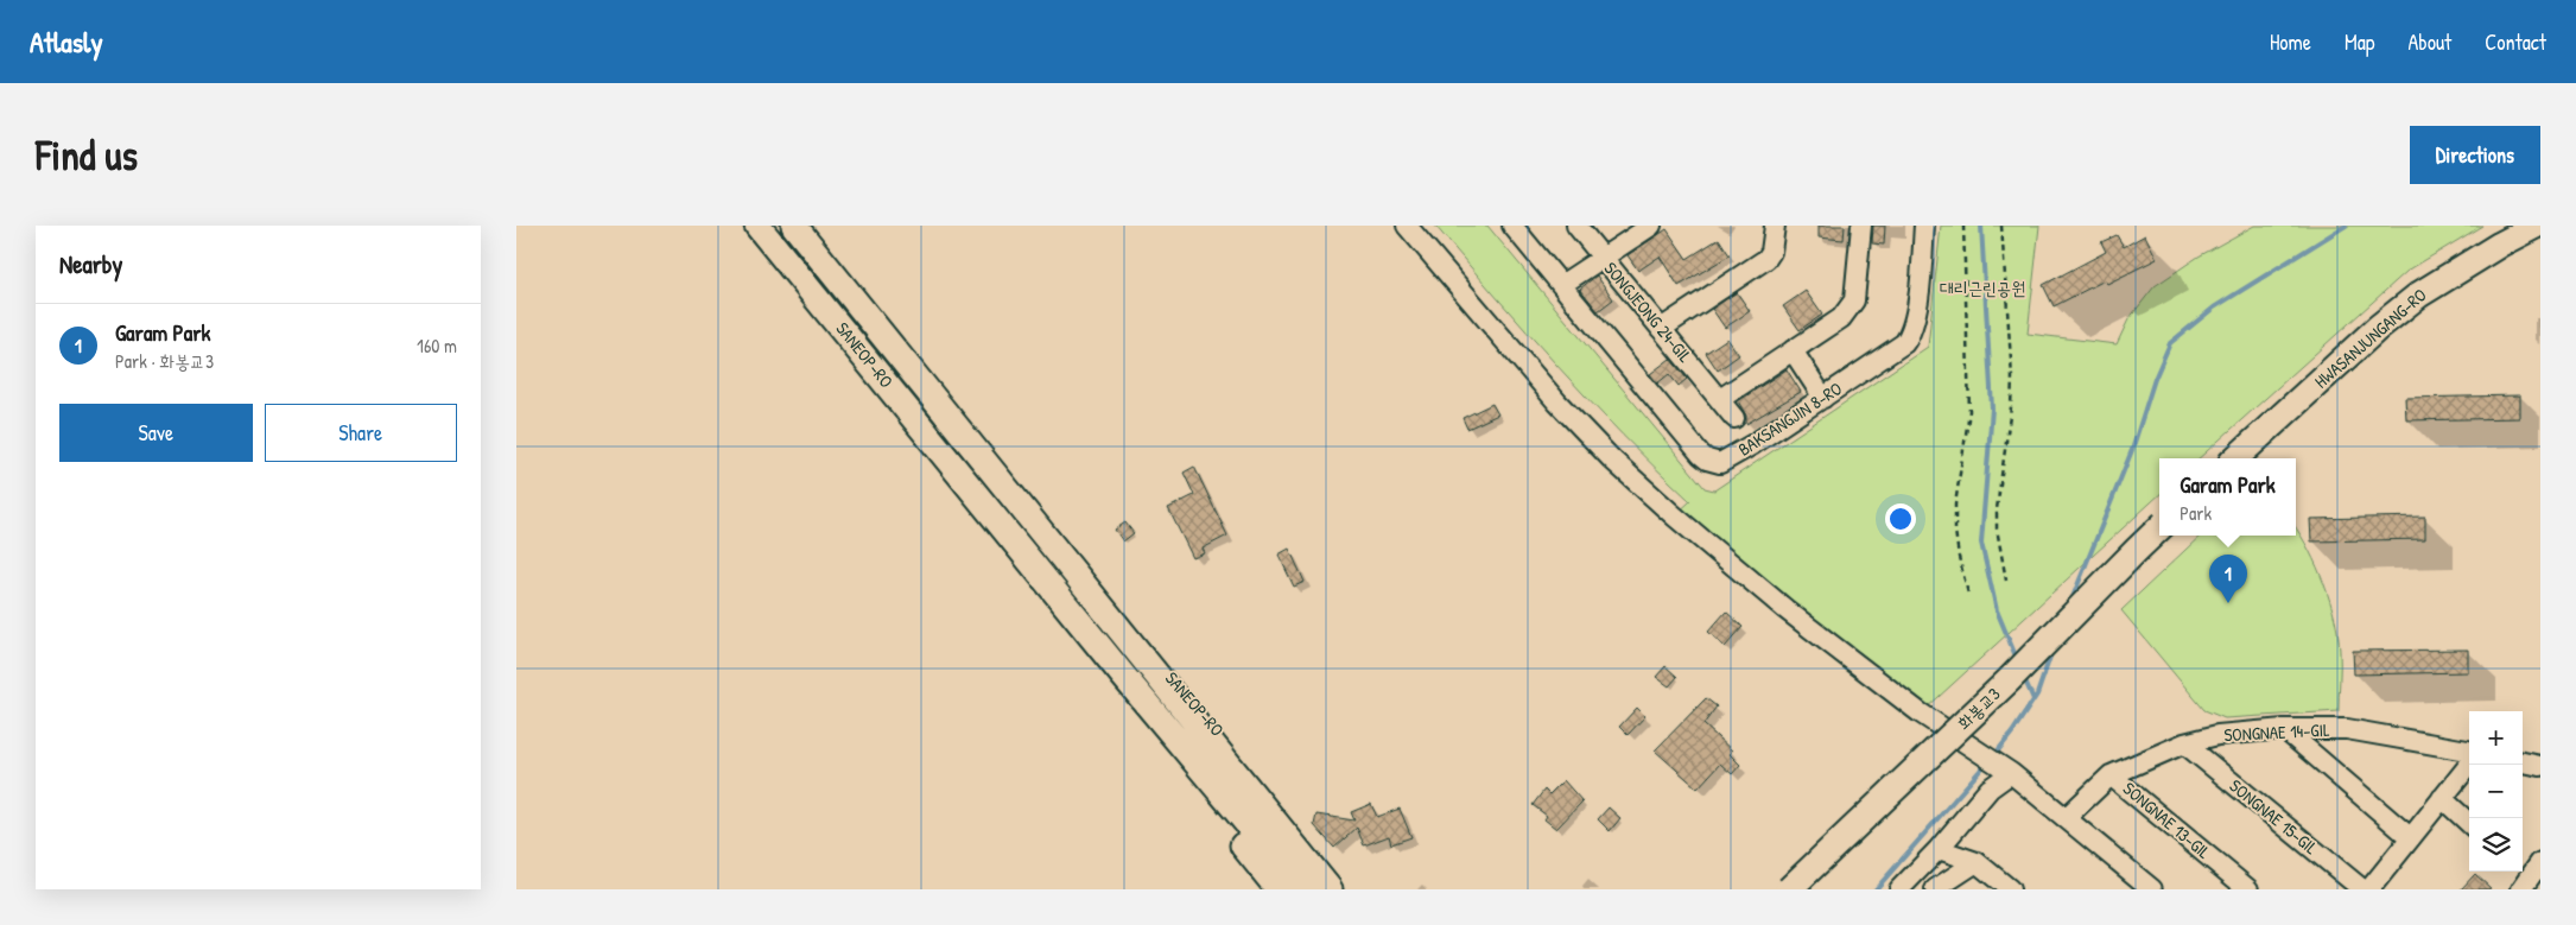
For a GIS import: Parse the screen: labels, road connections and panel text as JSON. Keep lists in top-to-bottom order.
{
  "streets": {
    "main road": ["HWASANJUNGANG-RO", "SANEOP-RO", "화봉교3"],
    "street": [
      "SONGJEONG 24-GIL",
      "BAKSANGJIN 8-RO",
      "SONGNAE 14-GIL",
      "SONGNAE 15-GIL",
      "SONGNAE 13-GIL"
    ]
  },
  "crossings": [
    ["SONGNAE 14-GIL", "SONGNAE 15-GIL"],
    ["SONGNAE 14-GIL", "SONGNAE 13-GIL"]
  ],
  "parks": ["대리근린공원"],
  "page": {
    "header": "Atlasly",
    "nav": [
      "Home",
      "Map",
      "About",
      "Contact"
    ],
    "buttons": [
      "Directions",
      ["Save", "Share"]
    ],
    "title": "Find us",
    "heading": "Nearby",
    "list": [
      {
        "mark": "1",
        "name": "Garam Park",
        "note": "Park · 화봉교3",
        "value": "160 m"
      }
    ],
    "popup": ["Garam Park", "Park"],
    "pins": "1",
    "map_buttons": ["+", "−"]
  }
}
